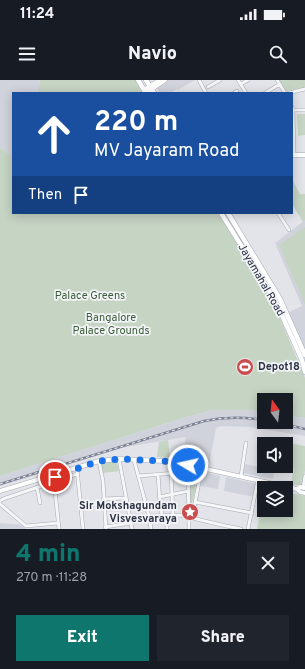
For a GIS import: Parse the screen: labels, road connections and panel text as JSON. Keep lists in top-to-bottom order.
{
  "streets": {
    "main road": ["Jayamahal Road"]
  },
  "parks": ["Palace Greens", "Bangalore Palace Grounds"],
  "places": {
    "sports": ["Depot18"],
    "place": ["Sir Mokshagundam Visvesvaraya"]
  },
  "north": "top",
  "page": {
    "status": "11:24",
    "header": "Navio",
    "turn": ["220 m", "MV Jayaram Road"],
    "then": "Then",
    "heading": ["4 min", "270 m · 11:28"],
    "buttons": ["Exit", "Share"]
  }
}
